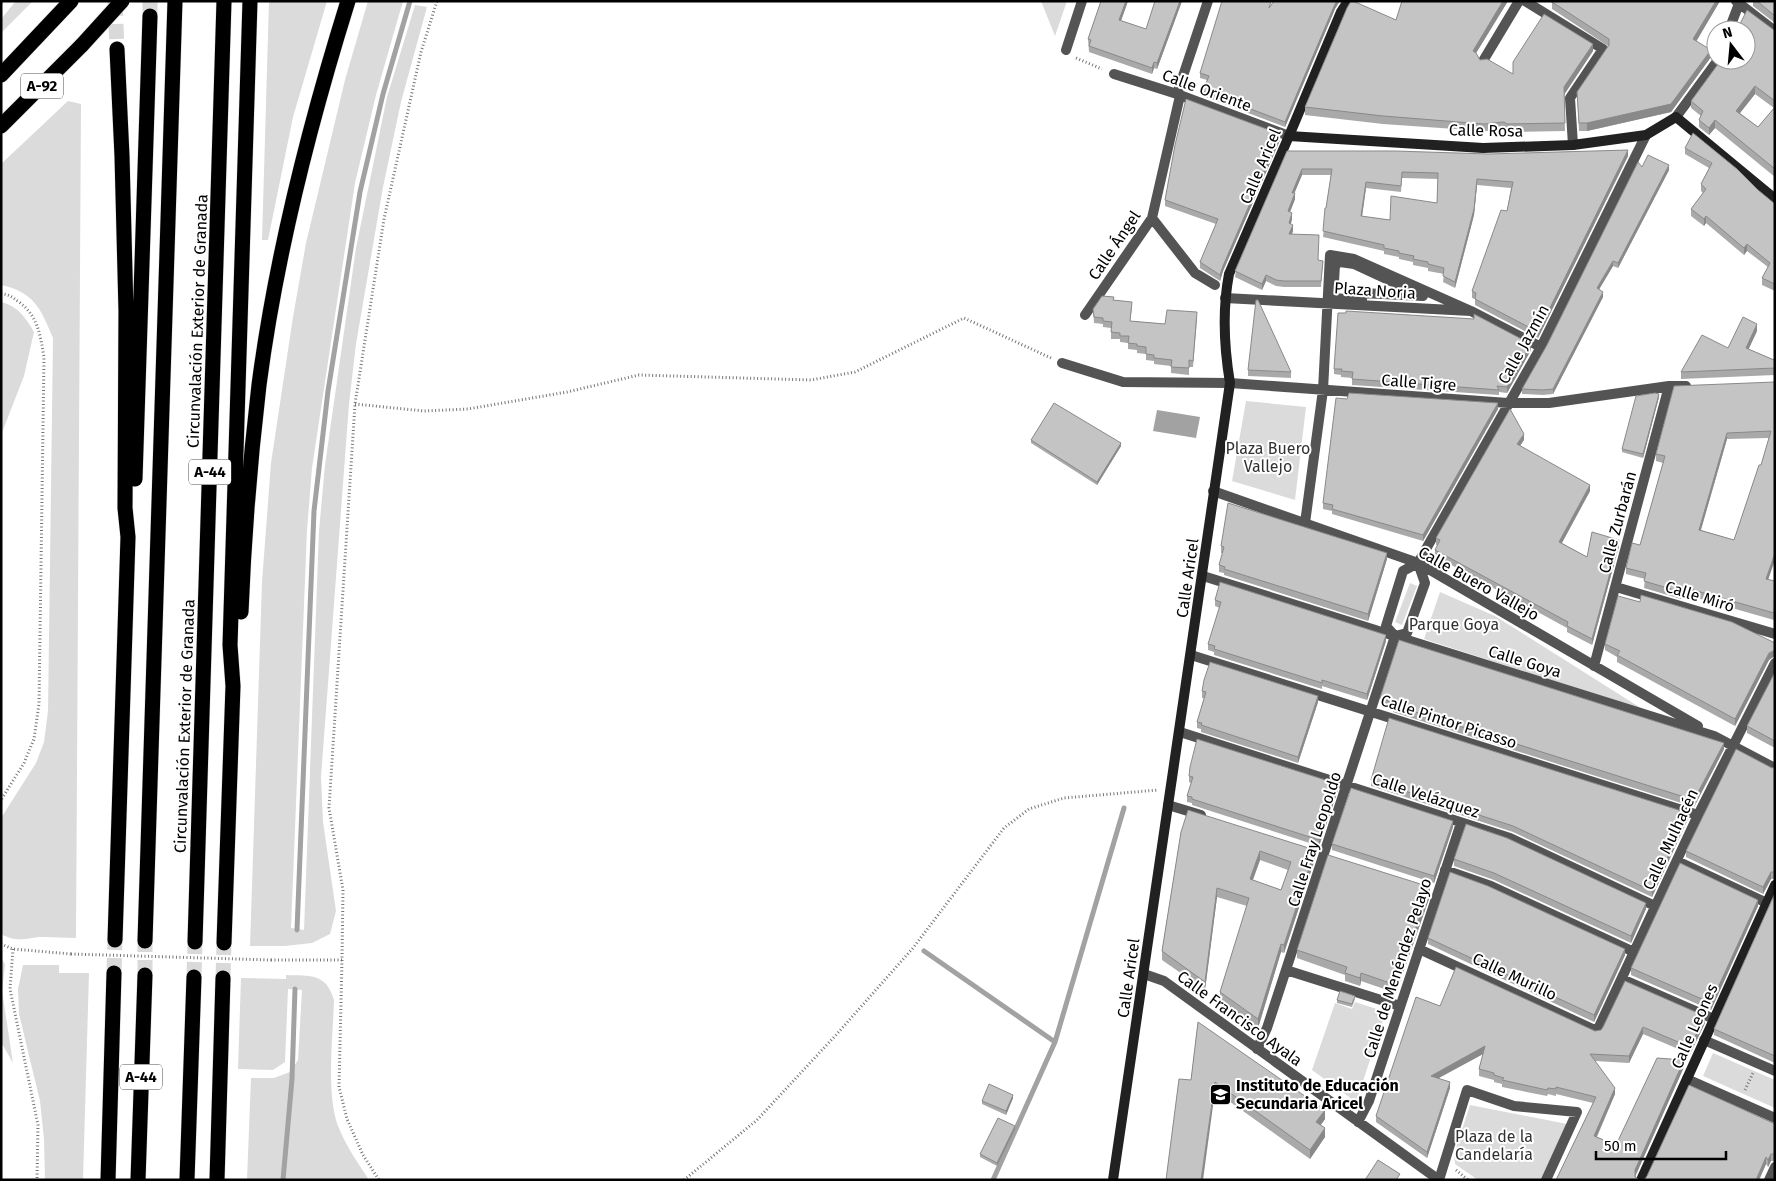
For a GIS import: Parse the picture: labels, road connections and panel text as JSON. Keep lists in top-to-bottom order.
{
  "streets": {
    "highway": ["A-92", "Circunvalación Exterior de Granada", "A-44"],
    "street": [
      "Calle Oriente",
      "Calle Rosa",
      "Calle Aricel",
      "Calle Ángel",
      "Plaza Noria",
      "Calle Jazmín",
      "Calle Tigre",
      "Calle Zurbarán",
      "Calle Buero Vallejo",
      "Calle Miró",
      "Calle Goya",
      "Calle Pintor Picasso",
      "Calle Velázquez",
      "Calle Fray Leopoldo",
      "Calle Mulhacén",
      "Calle de Menéndez Pelayo",
      "Calle Murillo",
      "Calle Francisco Ayala",
      "Calle Leones"
    ]
  },
  "crossings": [
    ["Calle Oriente", "Calle Rosa"],
    ["Calle Oriente", "Calle Aricel"],
    ["Calle Oriente", "Calle Ángel"],
    ["Calle Rosa", "Calle Aricel"],
    ["Calle Rosa", "Calle Jazmín"],
    ["Calle Aricel", "Calle Tigre"],
    ["Calle Aricel", "Calle Buero Vallejo"],
    ["Calle Aricel", "Calle Goya"],
    ["Calle Aricel", "Calle Pintor Picasso"],
    ["Calle Aricel", "Calle Velázquez"],
    ["Calle Aricel", "Calle Francisco Ayala"],
    ["Plaza Noria", "Calle Jazmín"],
    ["Calle Jazmín", "Calle Tigre"],
    ["Calle Jazmín", "Calle Buero Vallejo"],
    ["Calle Jazmín", "Calle Goya"],
    ["Calle Jazmín", "Calle Fray Leopoldo"],
    ["Calle Tigre", "Calle Zurbarán"],
    ["Calle Zurbarán", "Calle Buero Vallejo"],
    ["Calle Zurbarán", "Calle Miró"],
    ["Calle Buero Vallejo", "Calle Goya"],
    ["Calle Goya", "Calle Fray Leopoldo"],
    ["Calle Goya", "Calle Mulhacén"],
    ["Calle Pintor Picasso", "Calle Fray Leopoldo"],
    ["Calle Pintor Picasso", "Calle Mulhacén"],
    ["Calle Velázquez", "Calle Fray Leopoldo"],
    ["Calle Velázquez", "Calle Mulhacén"],
    ["Calle Velázquez", "Calle de Menéndez Pelayo"],
    ["Calle Fray Leopoldo", "Calle Francisco Ayala"],
    ["Calle Mulhacén", "Calle Murillo"],
    ["Calle de Menéndez Pelayo", "Calle Murillo"],
    ["Calle de Menéndez Pelayo", "Calle Francisco Ayala"]
  ],
  "parks": ["Plaza Buero Vallejo", "Parque Goya", "Plaza de la Candelaría"],
  "places": {
    "school or university": ["Instituto de Educación Secundaria Aricel"]
  },
  "scale_bar": "50 m",
  "north": "top"
}
